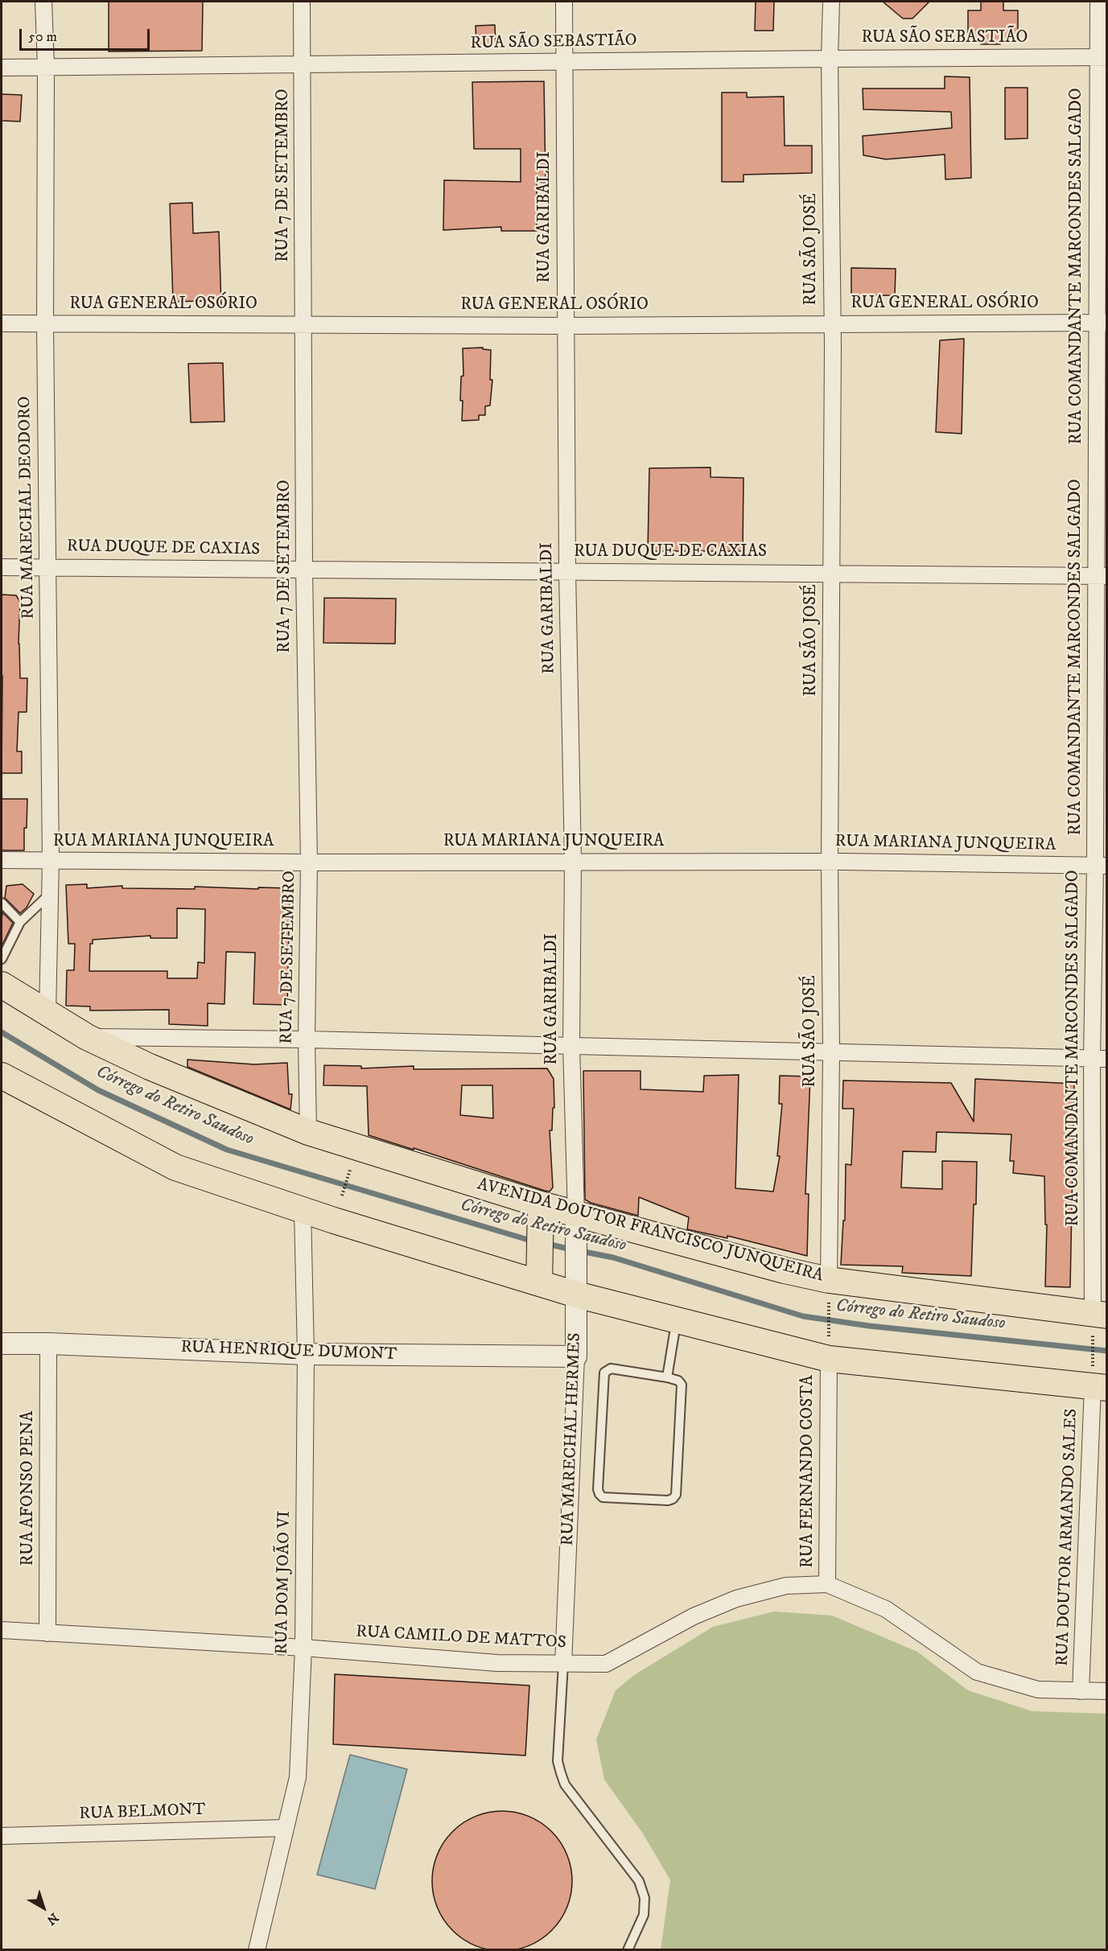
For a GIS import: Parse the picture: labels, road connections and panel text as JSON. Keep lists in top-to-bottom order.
{
  "streets": {
    "main road": ["AVENIDA DOUTOR FRANCISCO JUNQUEIRA"],
    "street": [
      "RUA SÃO SEBASTIÃO",
      "RUA 7 DE SETEMBRO",
      "RUA GARIBALDI",
      "RUA SÃO JOSÉ",
      "RUA COMANDANTE MARCONDES SALGADO",
      "RUA GENERAL OSÓRIO",
      "RUA MARECHAL DEODORO",
      "RUA DUQUE DE CAXIAS",
      "RUA MARIANA JUNQUEIRA",
      "RUA HENRIQUE DUMONT",
      "RUA MARECHAL HERMES",
      "RUA FERNANDO COSTA",
      "RUA AFONSO PENA",
      "RUA DOUTOR ARMANDO SALES",
      "RUA DOM JOÃO VI",
      "RUA CAMILO DE MATTOS",
      "RUA BELMONT"
    ]
  },
  "crossings": [
    ["RUA SÃO SEBASTIÃO", "RUA 7 DE SETEMBRO"],
    ["RUA SÃO SEBASTIÃO", "RUA GARIBALDI"],
    ["RUA SÃO SEBASTIÃO", "RUA SÃO JOSÉ"],
    ["RUA SÃO SEBASTIÃO", "RUA COMANDANTE MARCONDES SALGADO"],
    ["RUA SÃO SEBASTIÃO", "RUA MARECHAL DEODORO"],
    ["RUA 7 DE SETEMBRO", "RUA GENERAL OSÓRIO"],
    ["RUA 7 DE SETEMBRO", "RUA DUQUE DE CAXIAS"],
    ["RUA 7 DE SETEMBRO", "RUA MARIANA JUNQUEIRA"],
    ["RUA 7 DE SETEMBRO", "AVENIDA DOUTOR FRANCISCO JUNQUEIRA"],
    ["RUA GARIBALDI", "RUA GENERAL OSÓRIO"],
    ["RUA GARIBALDI", "RUA DUQUE DE CAXIAS"],
    ["RUA GARIBALDI", "RUA MARIANA JUNQUEIRA"],
    ["RUA GARIBALDI", "AVENIDA DOUTOR FRANCISCO JUNQUEIRA"],
    ["RUA GARIBALDI", "RUA MARECHAL HERMES"],
    ["RUA SÃO JOSÉ", "RUA GENERAL OSÓRIO"],
    ["RUA SÃO JOSÉ", "RUA DUQUE DE CAXIAS"],
    ["RUA SÃO JOSÉ", "RUA MARIANA JUNQUEIRA"],
    ["RUA SÃO JOSÉ", "AVENIDA DOUTOR FRANCISCO JUNQUEIRA"],
    ["RUA COMANDANTE MARCONDES SALGADO", "RUA GENERAL OSÓRIO"],
    ["RUA COMANDANTE MARCONDES SALGADO", "RUA DUQUE DE CAXIAS"],
    ["RUA COMANDANTE MARCONDES SALGADO", "RUA MARIANA JUNQUEIRA"],
    ["RUA COMANDANTE MARCONDES SALGADO", "AVENIDA DOUTOR FRANCISCO JUNQUEIRA"],
    ["RUA GENERAL OSÓRIO", "RUA MARECHAL DEODORO"],
    ["RUA MARECHAL DEODORO", "RUA DUQUE DE CAXIAS"],
    ["RUA MARECHAL DEODORO", "RUA MARIANA JUNQUEIRA"],
    ["RUA MARECHAL DEODORO", "AVENIDA DOUTOR FRANCISCO JUNQUEIRA"],
    ["AVENIDA DOUTOR FRANCISCO JUNQUEIRA", "RUA MARECHAL HERMES"],
    ["RUA HENRIQUE DUMONT", "RUA MARECHAL HERMES"],
    ["RUA HENRIQUE DUMONT", "RUA AFONSO PENA"],
    ["RUA HENRIQUE DUMONT", "RUA DOM JOÃO VI"],
    ["RUA MARECHAL HERMES", "RUA CAMILO DE MATTOS"],
    ["RUA FERNANDO COSTA", "RUA CAMILO DE MATTOS"],
    ["RUA AFONSO PENA", "RUA CAMILO DE MATTOS"],
    ["RUA DOUTOR ARMANDO SALES", "RUA CAMILO DE MATTOS"],
    ["RUA DOM JOÃO VI", "RUA CAMILO DE MATTOS"],
    ["RUA DOM JOÃO VI", "RUA BELMONT"]
  ],
  "water": ["Córrego do Retiro Saudoso"],
  "scale_bar": "50 m",
  "north": "bottom right"
}
